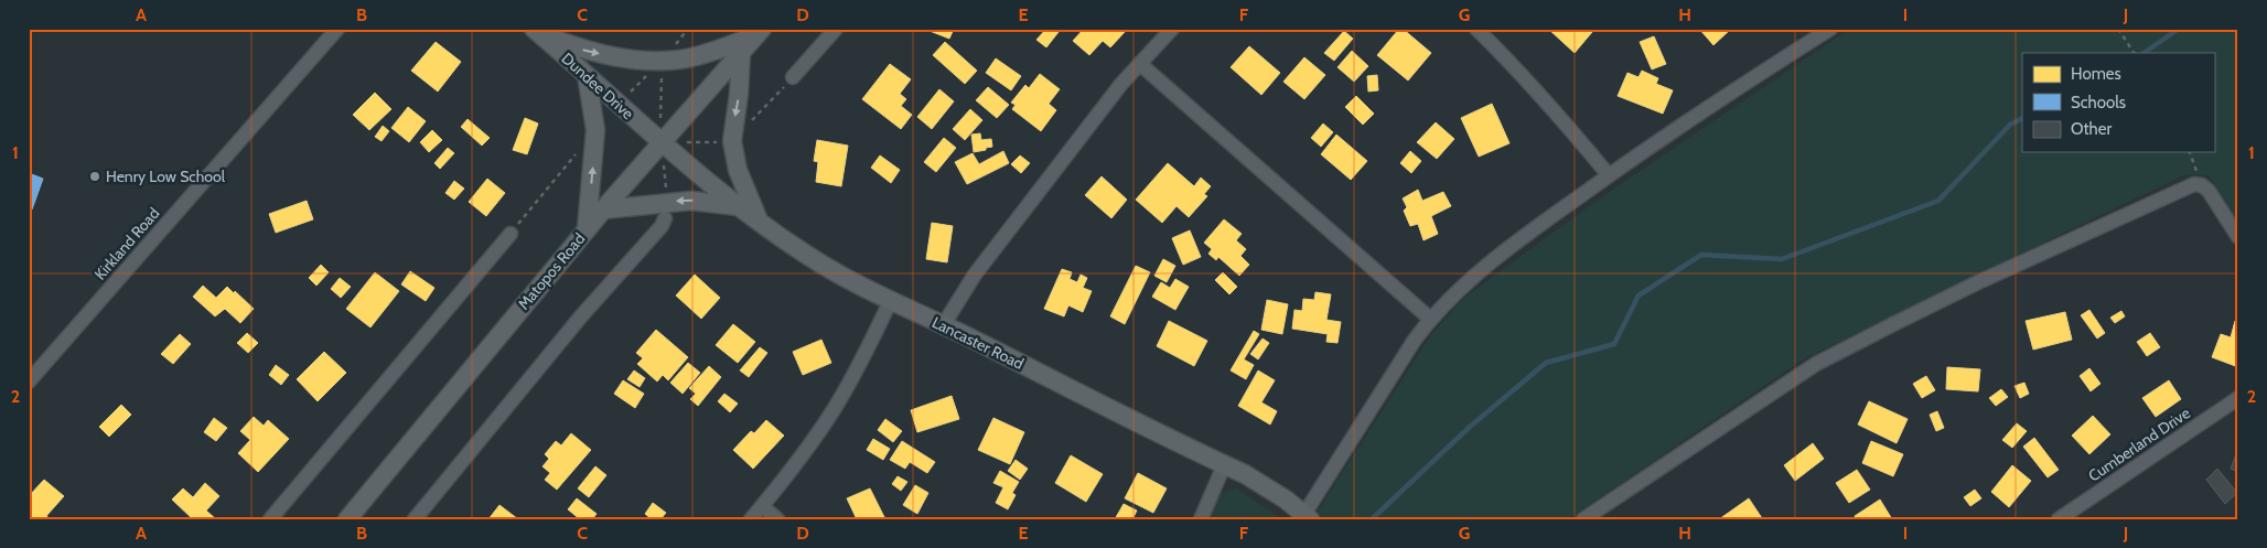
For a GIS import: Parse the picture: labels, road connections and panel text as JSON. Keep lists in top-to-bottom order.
{
  "streets": {
    "main road": ["Dundee Drive", "Matopos Road", "Lancaster Road"],
    "street": ["Kirkland Road", "Cumberland Drive"]
  },
  "crossings": [
    ["Dundee Drive", "Matopos Road"],
    ["Dundee Drive", "Lancaster Road"],
    ["Matopos Road", "Lancaster Road"]
  ],
  "places": ["Henry Low School"],
  "legend": ["Homes", "Schools", "Other"],
  "grid": {
    "columns": [
      "A",
      "B",
      "C",
      "D",
      "E",
      "F",
      "G",
      "H",
      "I",
      "J"
    ],
    "rows": ["1", "2"]
  }
}
